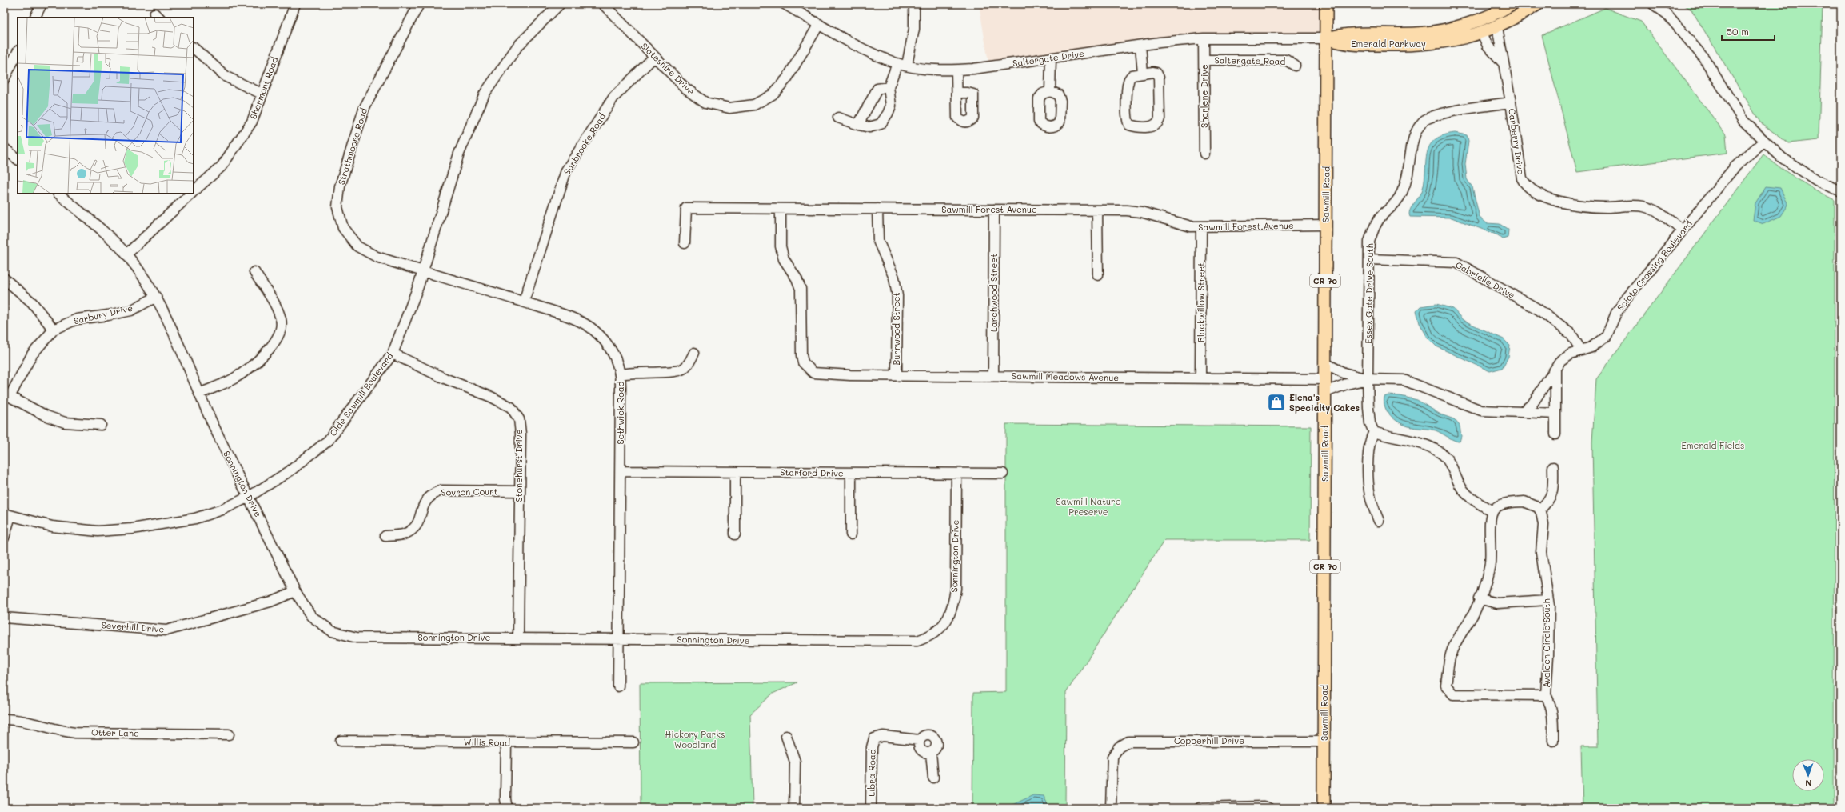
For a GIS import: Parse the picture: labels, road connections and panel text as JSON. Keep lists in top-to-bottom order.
{
  "streets": {
    "main road": ["Emerald Parkway", "Sawmill Road", "CR 70"],
    "street": [
      "Saltergate Drive",
      "Saltergate Road",
      "Slateshire Drive",
      "Shermont Road",
      "Sharlene Drive",
      "Carberry Drive",
      "Sanbrooke Road",
      "Strathmoore Road",
      "Sawmill Forest Avenue",
      "Scioto Crossing Boulevard",
      "Gabrielle Drive",
      "Larchwood Street",
      "Essex Gate Drive South",
      "Blackwillow Street",
      "Sarbury Drive",
      "Burrwood Street",
      "Sawmill Meadows Avenue",
      "Olde Sawmill Boulevard",
      "Sethwick Road",
      "Stonehurst Drive",
      "Starford Drive",
      "Sonnington Drive",
      "Sovron Court",
      "Severhill Drive",
      "Avaleen Circle South",
      "Otter Lane",
      "Copperhill Drive",
      "Willis Road",
      "Libra Road"
    ]
  },
  "crossings": [
    ["Emerald Parkway", "Saltergate Drive"],
    ["Emerald Parkway", "Carberry Drive"],
    ["Emerald Parkway", "Sawmill Road"],
    ["Saltergate Drive", "Slateshire Drive"],
    ["Saltergate Drive", "Sharlene Drive"],
    ["Saltergate Drive", "Sawmill Road"],
    ["Saltergate Road", "Sharlene Drive"],
    ["Slateshire Drive", "Sanbrooke Road"],
    ["Shermont Road", "Sonnington Drive"],
    ["Carberry Drive", "Scioto Crossing Boulevard"],
    ["Carberry Drive", "Essex Gate Drive South"],
    ["Sanbrooke Road", "Sethwick Road"],
    ["Strathmoore Road", "Olde Sawmill Boulevard"],
    ["Strathmoore Road", "Sethwick Road"],
    ["Sawmill Road", "Sawmill Forest Avenue"],
    ["Sawmill Road", "Sawmill Meadows Avenue"],
    ["Sawmill Road", "Copperhill Drive"],
    ["Sawmill Forest Avenue", "Larchwood Street"],
    ["Sawmill Forest Avenue", "Blackwillow Street"],
    ["Sawmill Forest Avenue", "Burrwood Street"],
    ["Sawmill Forest Avenue", "Sawmill Meadows Avenue"],
    ["Scioto Crossing Boulevard", "Gabrielle Drive"],
    ["Gabrielle Drive", "Essex Gate Drive South"],
    ["Larchwood Street", "Sawmill Meadows Avenue"],
    ["Blackwillow Street", "Sawmill Meadows Avenue"],
    ["Sarbury Drive", "Sonnington Drive"],
    ["Burrwood Street", "Sawmill Meadows Avenue"],
    ["Olde Sawmill Boulevard", "Sethwick Road"],
    ["Olde Sawmill Boulevard", "Stonehurst Drive"],
    ["Olde Sawmill Boulevard", "Sonnington Drive"],
    ["Sethwick Road", "Starford Drive"],
    ["Sethwick Road", "Sonnington Drive"],
    ["Stonehurst Drive", "Sonnington Drive"],
    ["Stonehurst Drive", "Sovron Court"],
    ["Starford Drive", "Sonnington Drive"],
    ["Sonnington Drive", "Severhill Drive"]
  ],
  "parks": ["Emerald Fields", "Sawmill Nature Preserve", "Hickory Parks Woodland"],
  "places": {
    "shop": ["Elena's Specialty Cakes"]
  },
  "scale_bar": "50 m",
  "north": "bottom"
}
